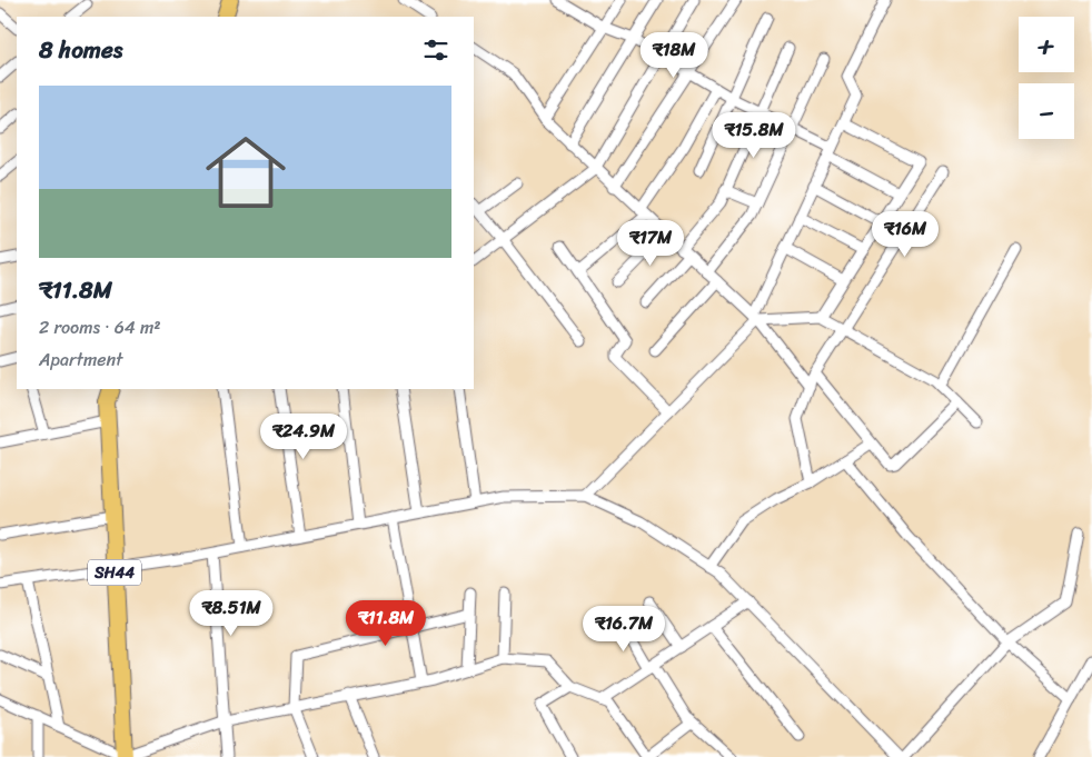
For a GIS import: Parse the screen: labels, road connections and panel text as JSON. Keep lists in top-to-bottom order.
{
  "streets": {
    "main road": ["SH44"]
  },
  "page": {
    "map_buttons": ["+", "−"],
    "heading": "8 homes",
    "price": [
      "₹18M",
      "₹15.8M",
      "₹16M",
      "₹17M",
      "₹24.9M",
      "₹8.51M",
      "₹11.8M",
      "₹16.7M"
    ],
    "list": [
      {
        "name": "₹11.8M",
        "note": "2 rooms · 64 m² · Apartment"
      }
    ]
  }
}
